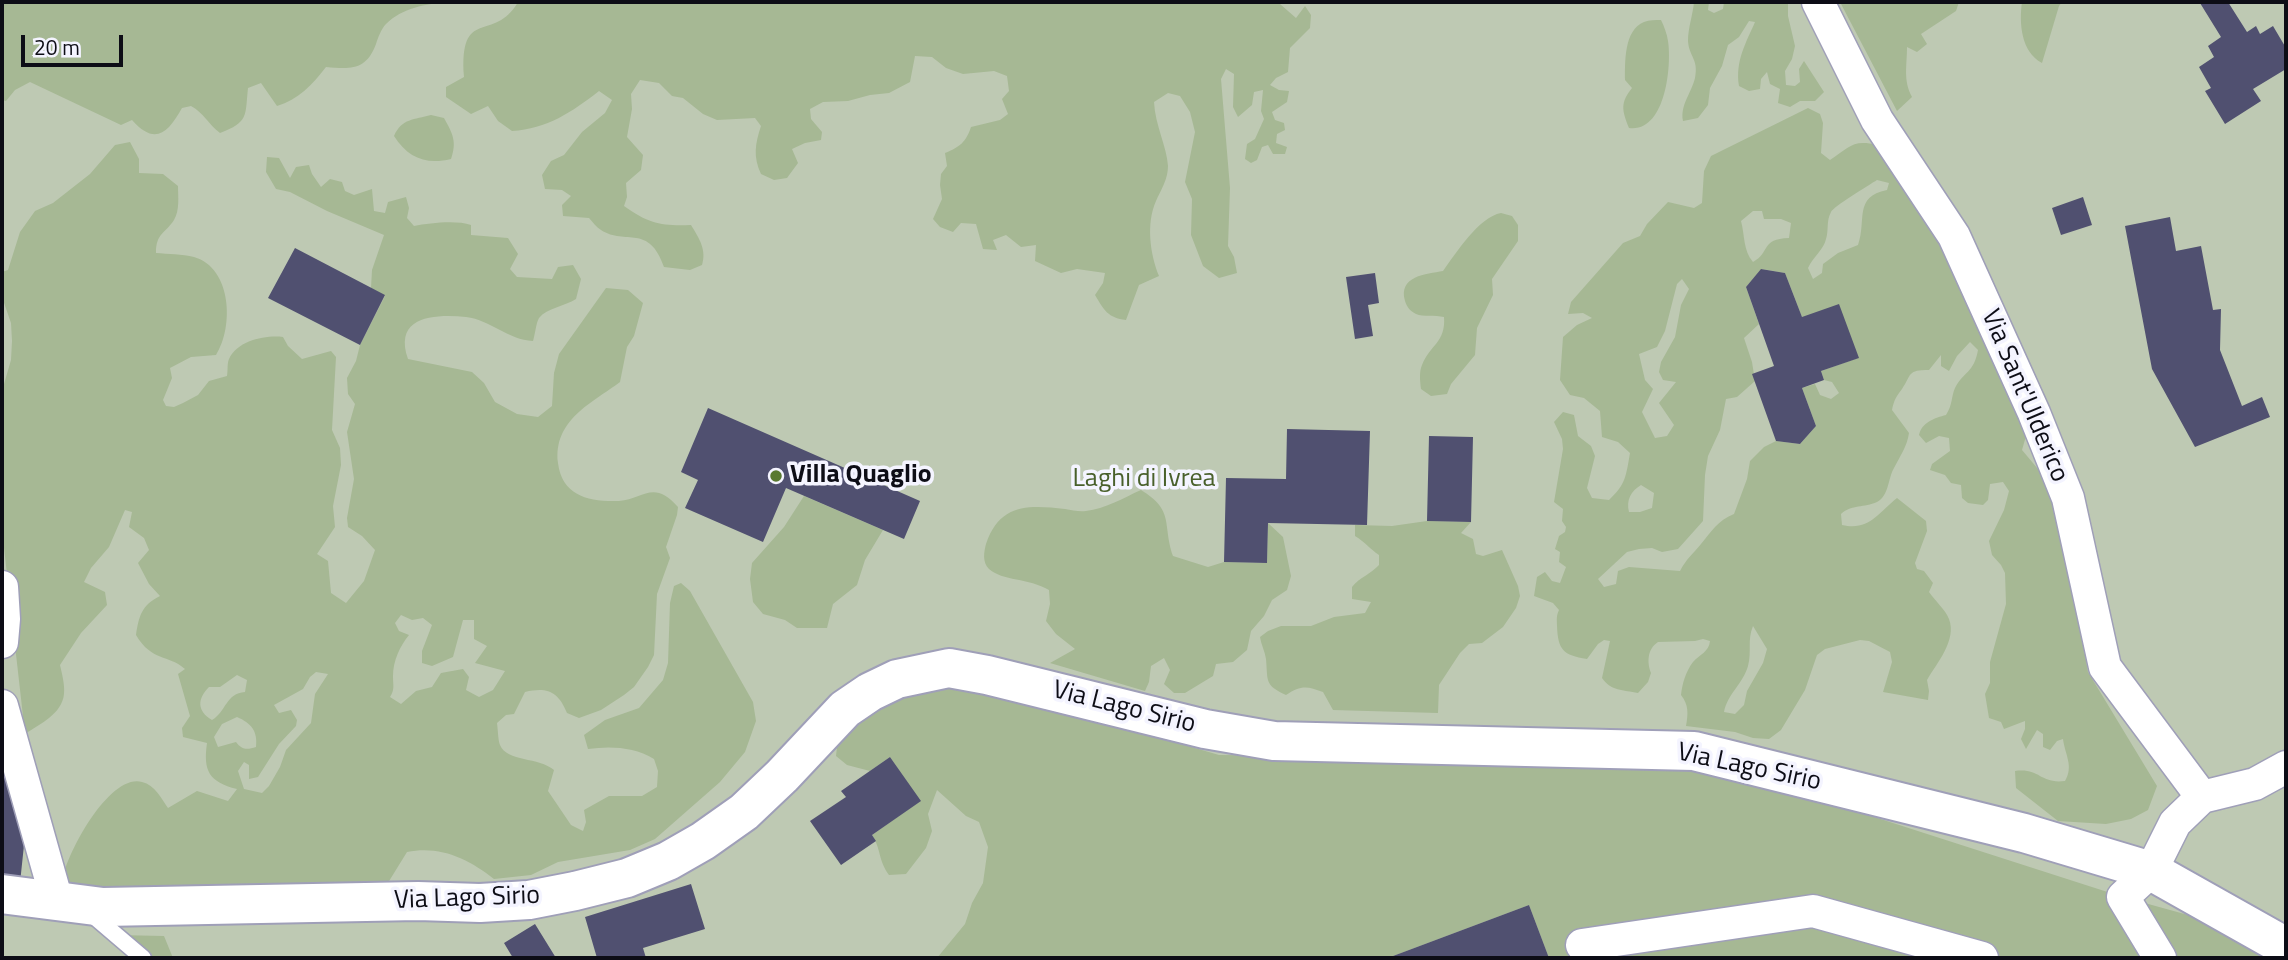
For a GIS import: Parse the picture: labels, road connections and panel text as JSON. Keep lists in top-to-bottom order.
{
  "streets": {
    "main road": ["Via Lago Sirio"],
    "street": ["Via Sant'Ulderico"]
  },
  "parks": ["Laghi di Ivrea"],
  "places": ["Villa Quaglio"],
  "scale_bar": "20 m"
}
